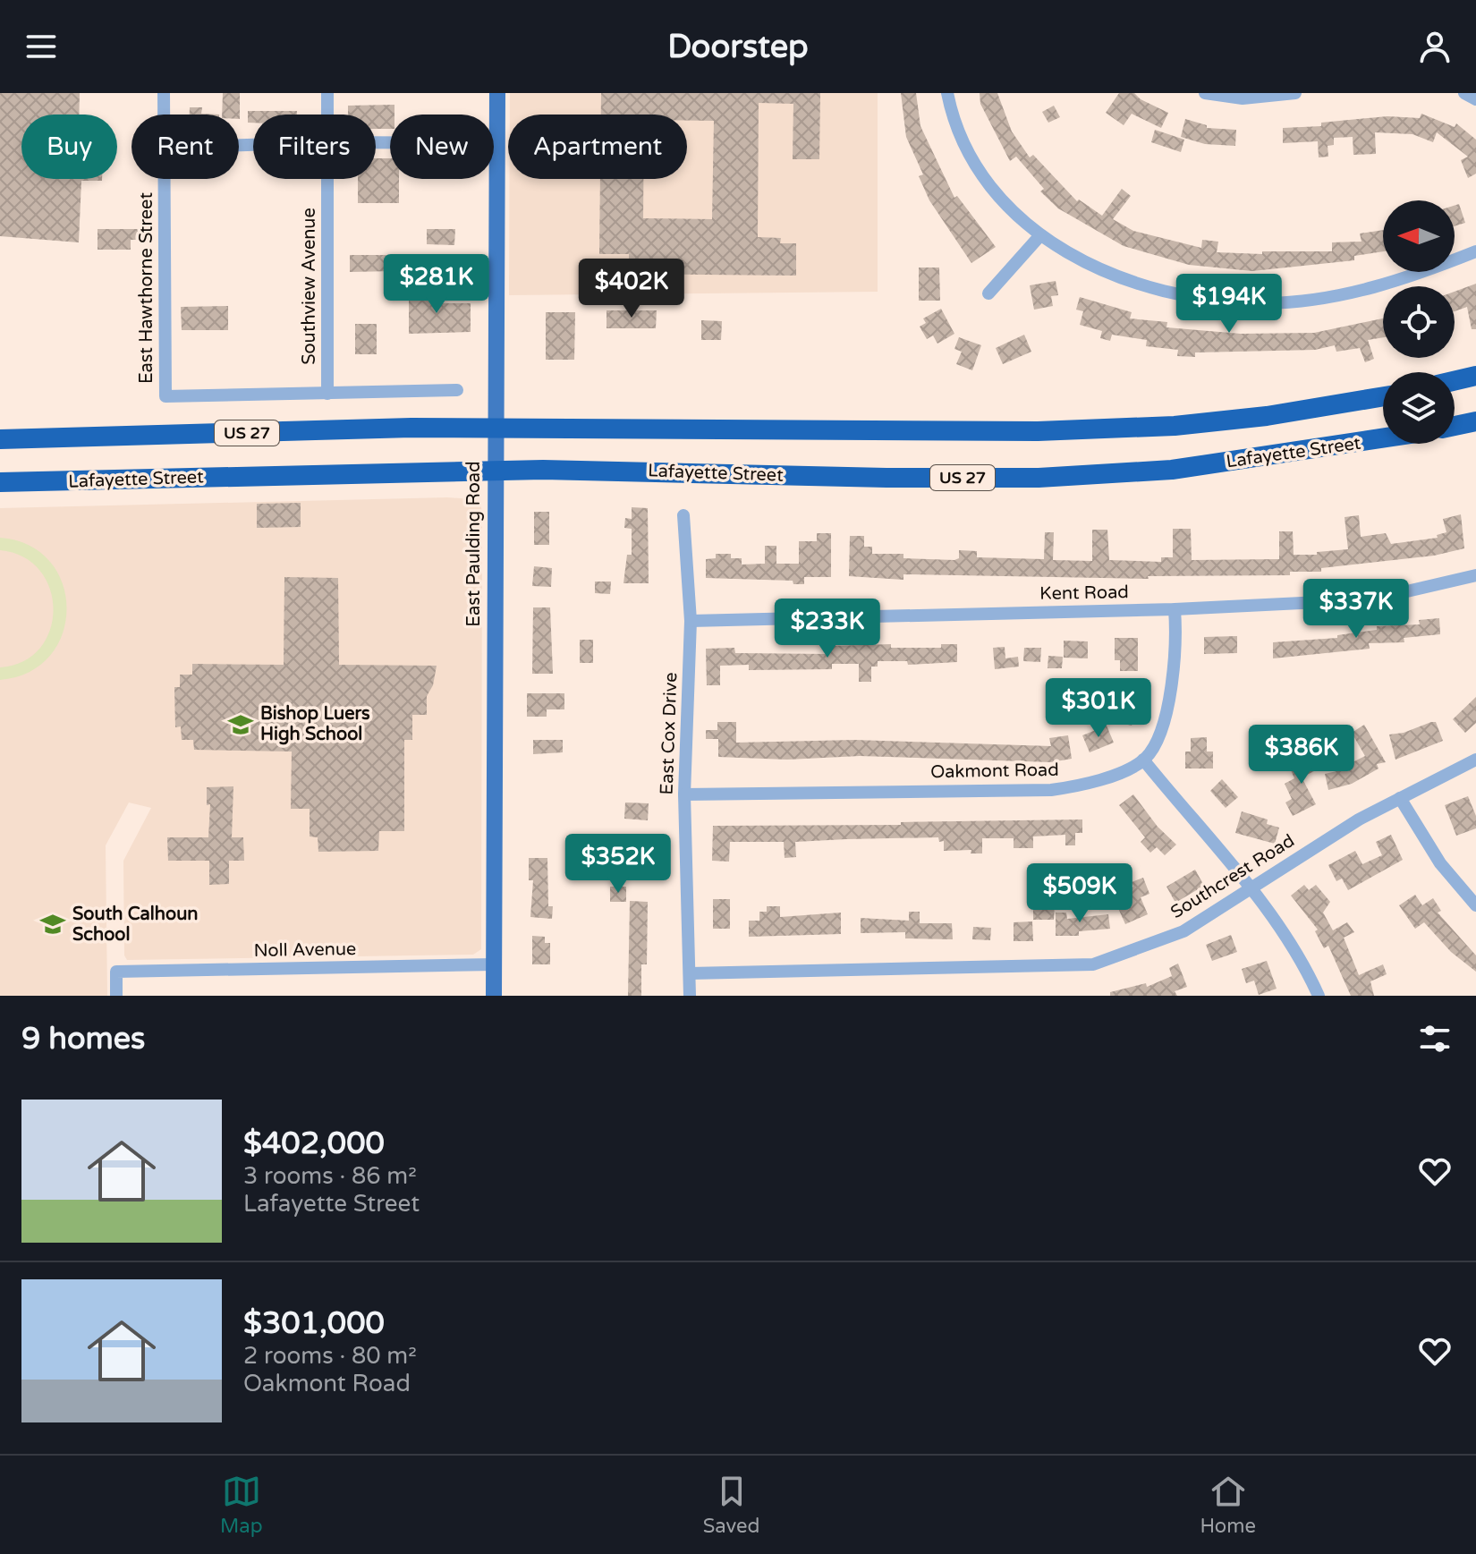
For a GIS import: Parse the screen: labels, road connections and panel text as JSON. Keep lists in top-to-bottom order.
{
  "streets": {
    "highway": ["US 27", "Lafayette Street"],
    "main road": ["East Paulding Road"],
    "street": [
      "Southview Avenue",
      "East Hawthorne Street",
      "Kent Road",
      "East Cox Drive",
      "Oakmont Road",
      "Southcrest Road",
      "Noll Avenue"
    ]
  },
  "crossings": [
    ["Southview Avenue", "East Hawthorne Street"],
    ["US 27", "East Paulding Road"],
    ["Lafayette Street", "East Paulding Road"],
    ["East Paulding Road", "Noll Avenue"],
    ["Kent Road", "East Cox Drive"],
    ["East Cox Drive", "Oakmont Road"],
    ["East Cox Drive", "Southcrest Road"]
  ],
  "places": {
    "school or university": ["Bishop Luers High School", "South Calhoun School"]
  },
  "north": "left",
  "page": {
    "header": "Doorstep",
    "chip": [
      "Buy",
      "Rent",
      "Filters",
      "New",
      "Apartment"
    ],
    "price": [
      "$281K",
      "$402K",
      "$194K",
      "$337K",
      "$233K",
      "$301K",
      "$386K",
      "$352K",
      "$509K"
    ],
    "heading": "9 homes",
    "list": [
      {
        "name": "$402,000",
        "note": "3 rooms · 86 m² · Lafayette Street"
      },
      {
        "name": "$301,000",
        "note": "2 rooms · 80 m² · Oakmont Road"
      }
    ],
    "tabs": ["Map", "Saved", "Home"]
  }
}
